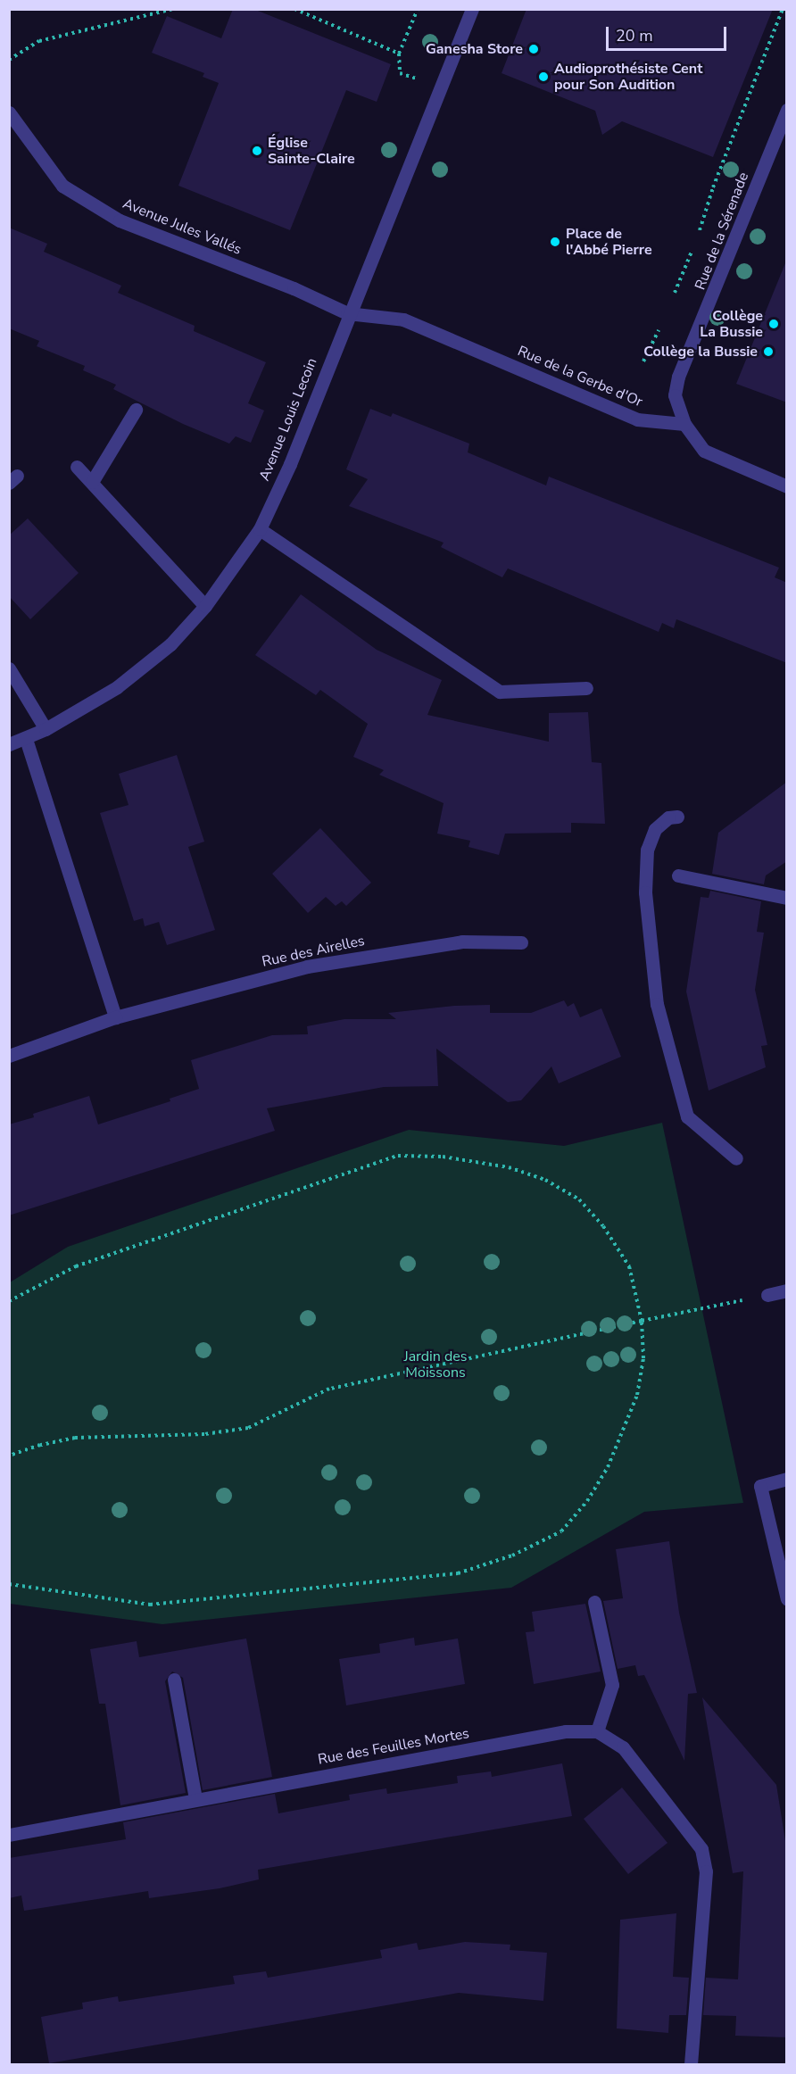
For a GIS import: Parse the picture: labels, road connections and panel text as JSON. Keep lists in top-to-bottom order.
{
  "streets": {
    "street": [
      "Avenue Jules Vallés",
      "Rue de la Sérenade",
      "Rue de la Gerbe d'Or",
      "Avenue Louis Lecoin",
      "Rue des Airelles",
      "Rue des Feuilles Mortes"
    ]
  },
  "crossings": [
    ["Avenue Jules Vallés", "Rue de la Gerbe d'Or"],
    ["Avenue Jules Vallés", "Avenue Louis Lecoin"],
    ["Rue de la Sérenade", "Rue de la Gerbe d'Or"],
    ["Rue de la Gerbe d'Or", "Avenue Louis Lecoin"]
  ],
  "parks": ["Jardin des Moissons"],
  "places": [
    "Ganesha Store",
    "Audioprothésiste Cent pour Son Audition",
    "Église Sainte-Claire",
    "Place de l'Abbé Pierre",
    "Collège La Bussie",
    "Collège la Bussie"
  ],
  "scale_bar": "20 m"
}
